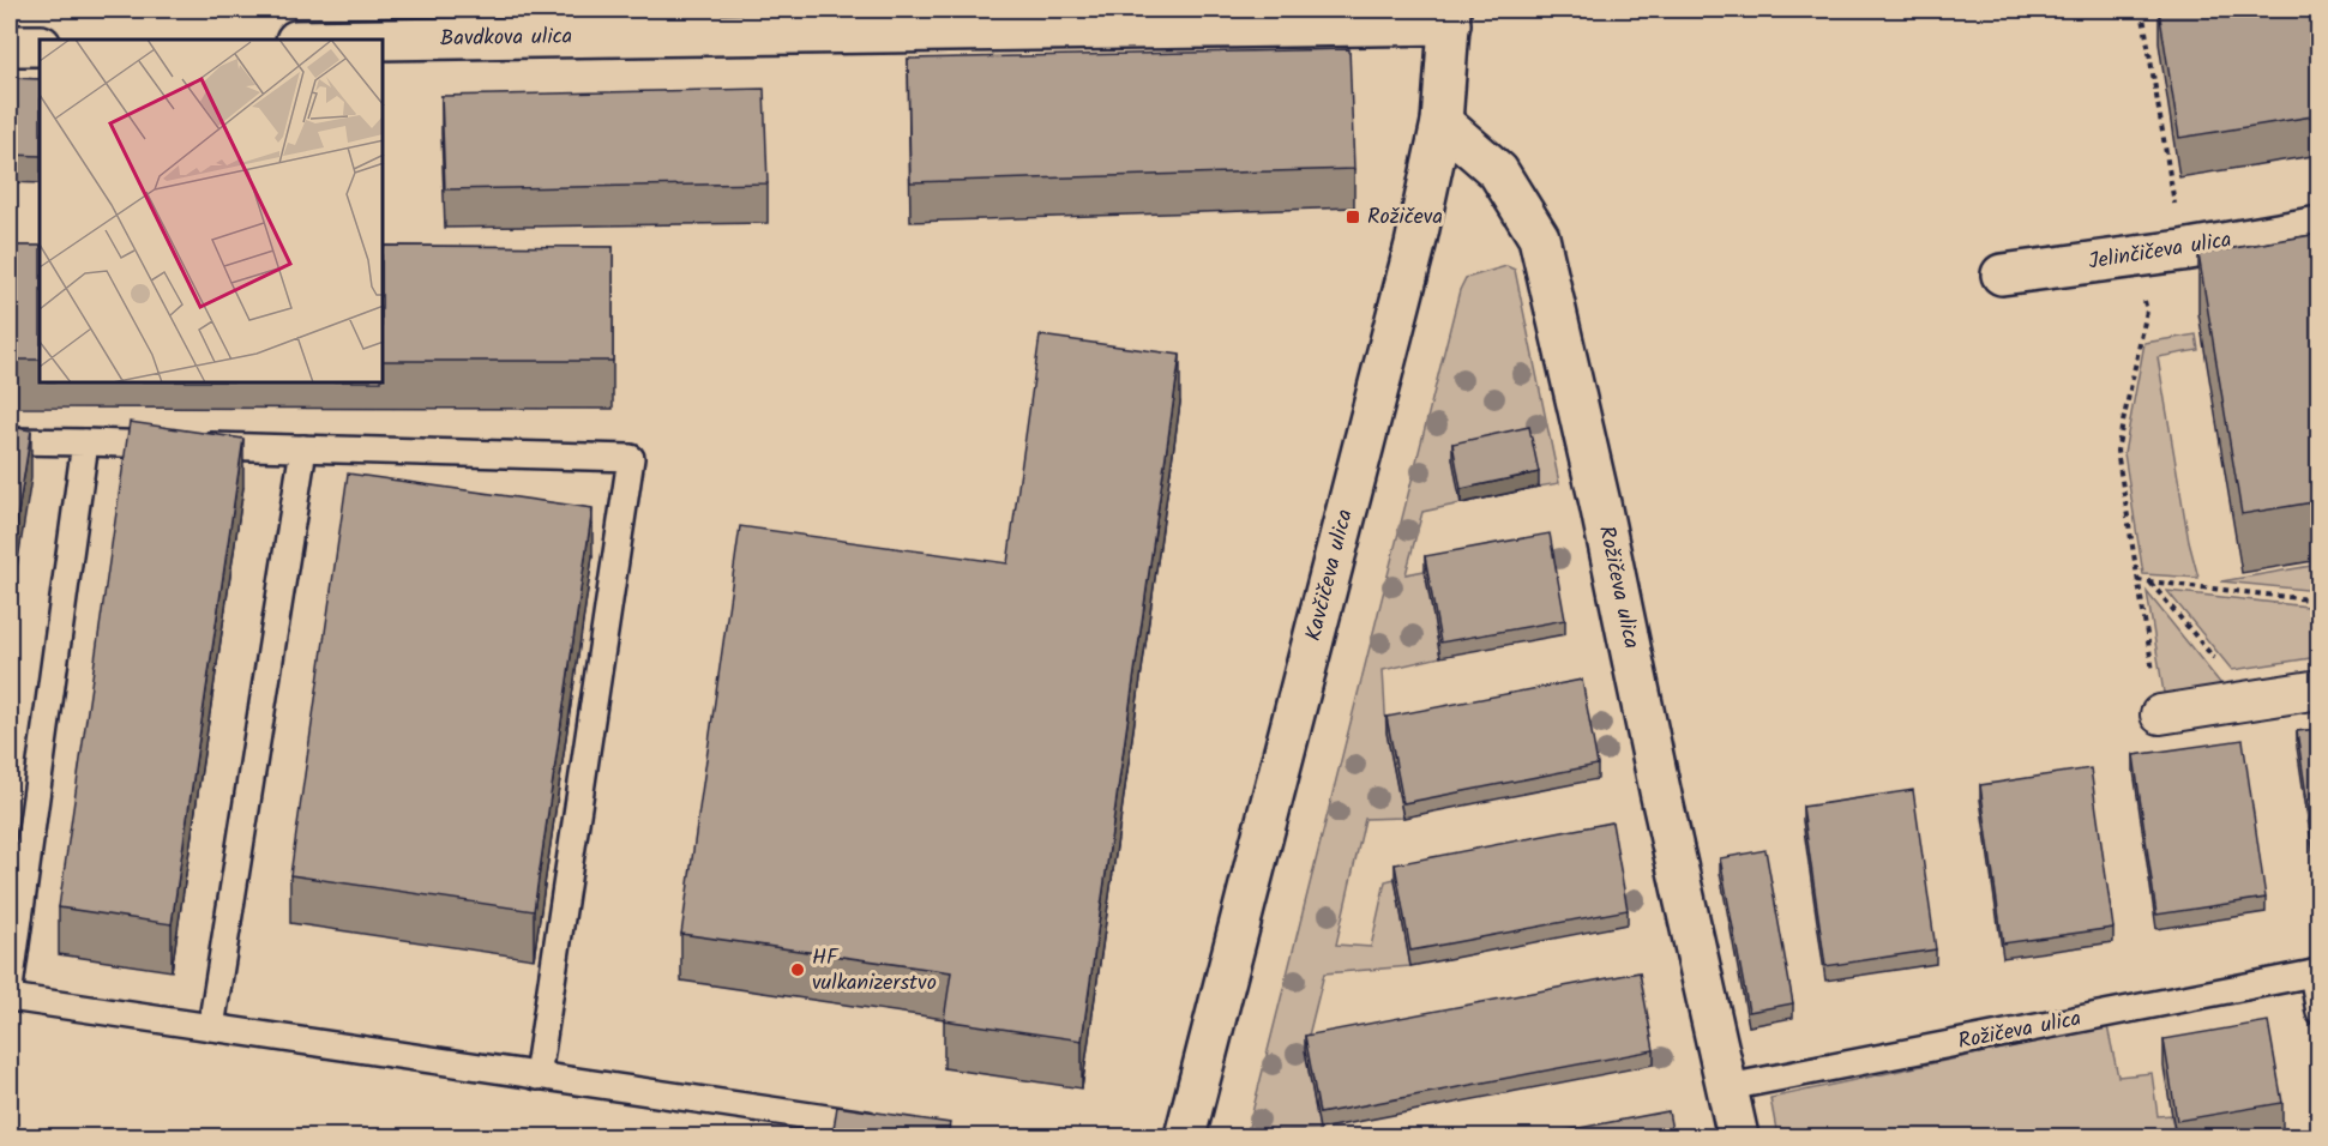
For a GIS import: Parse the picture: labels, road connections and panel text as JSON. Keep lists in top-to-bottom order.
{
  "streets": {
    "street": [
      "Bavdkova ulica",
      "Jelinčičeva ulica",
      "Kavčičeva ulica",
      "Rožičeva ulica"
    ]
  },
  "crossings": [
    ["Bavdkova ulica", "Kavčičeva ulica"],
    ["Kavčičeva ulica", "Rožičeva ulica"]
  ],
  "places": {
    "transit": ["Rožičeva"],
    "other": ["HF vulkanizerstvo"]
  }
}
